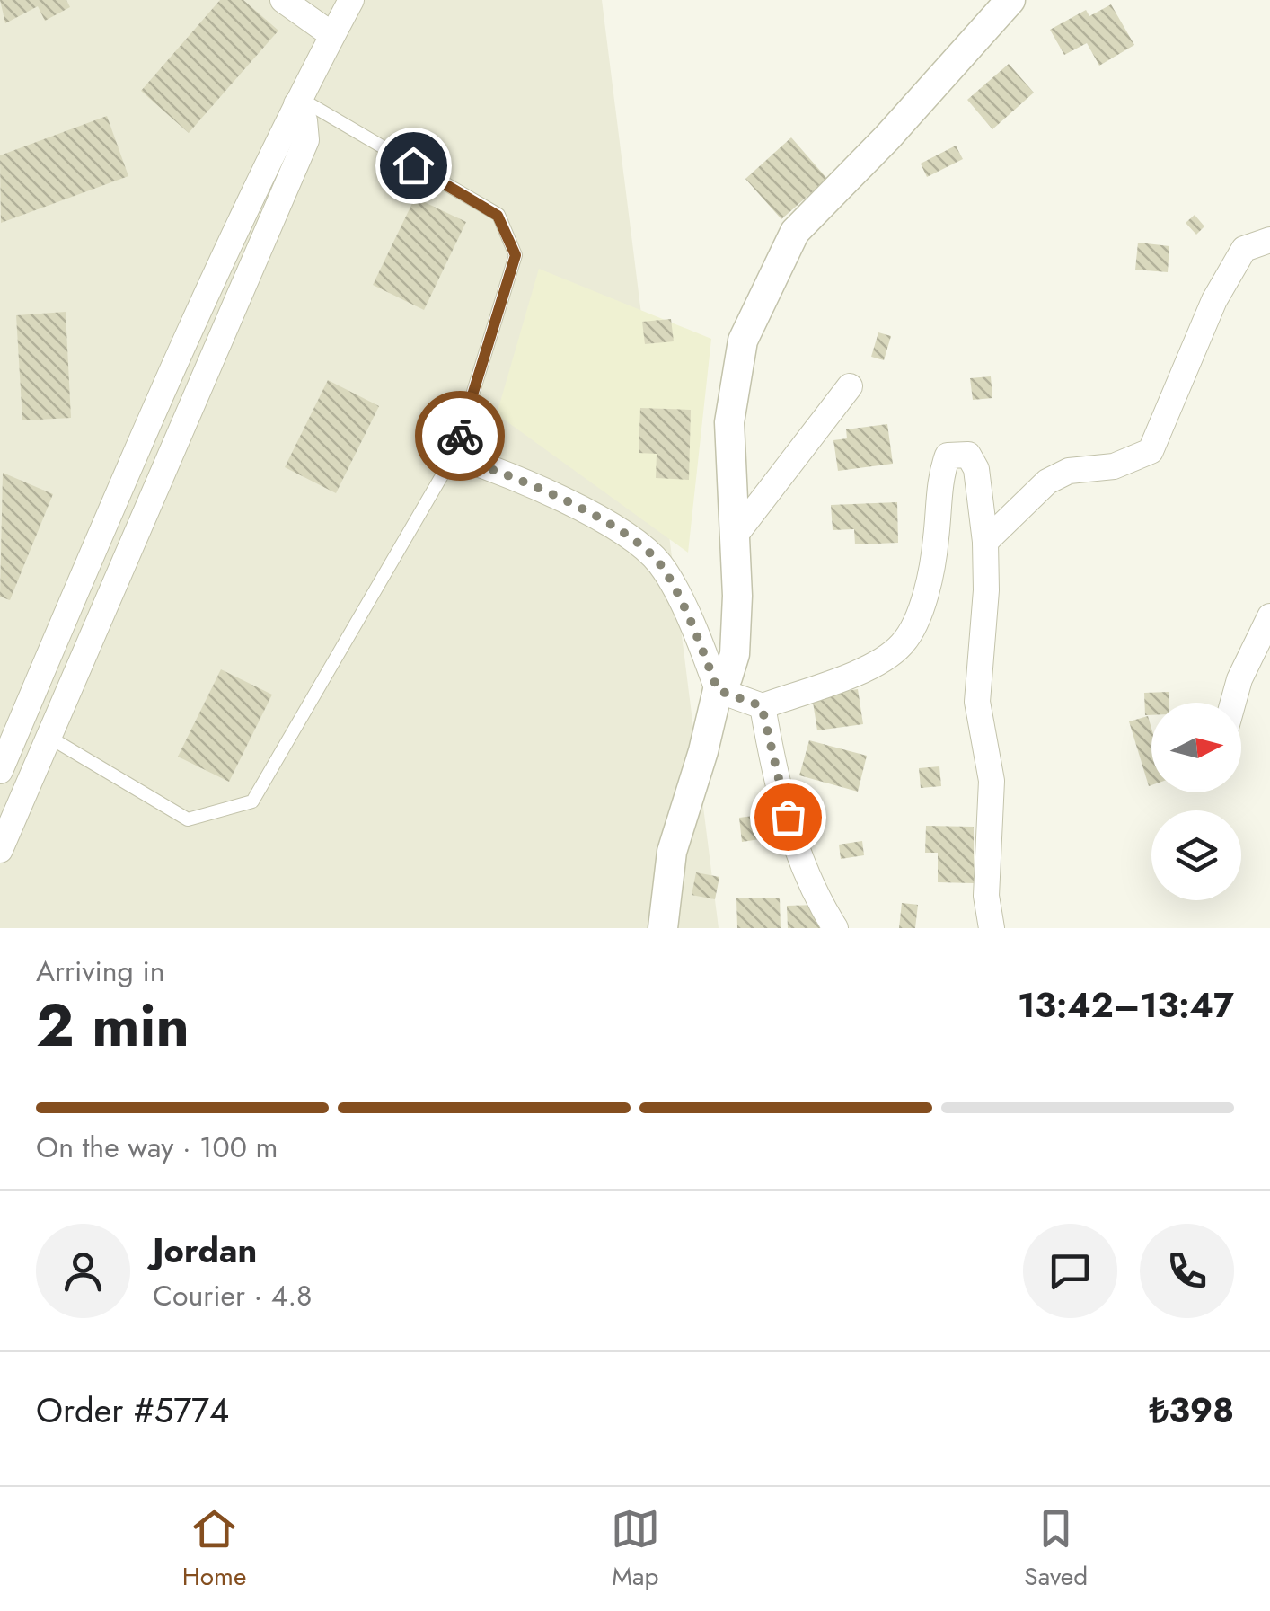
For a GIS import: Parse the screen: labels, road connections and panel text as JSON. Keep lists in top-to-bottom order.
{
  "north": "right",
  "page": {
    "heading": ["2 min", "Arriving in", "13:42–13:47"],
    "panel": [
      "Jordan",
      "Courier · 4.8",
      "Order #5774",
      "₺398"
    ],
    "bar": "On the way · 100 m",
    "tabs": ["Home", "Map", "Saved"]
  }
}
